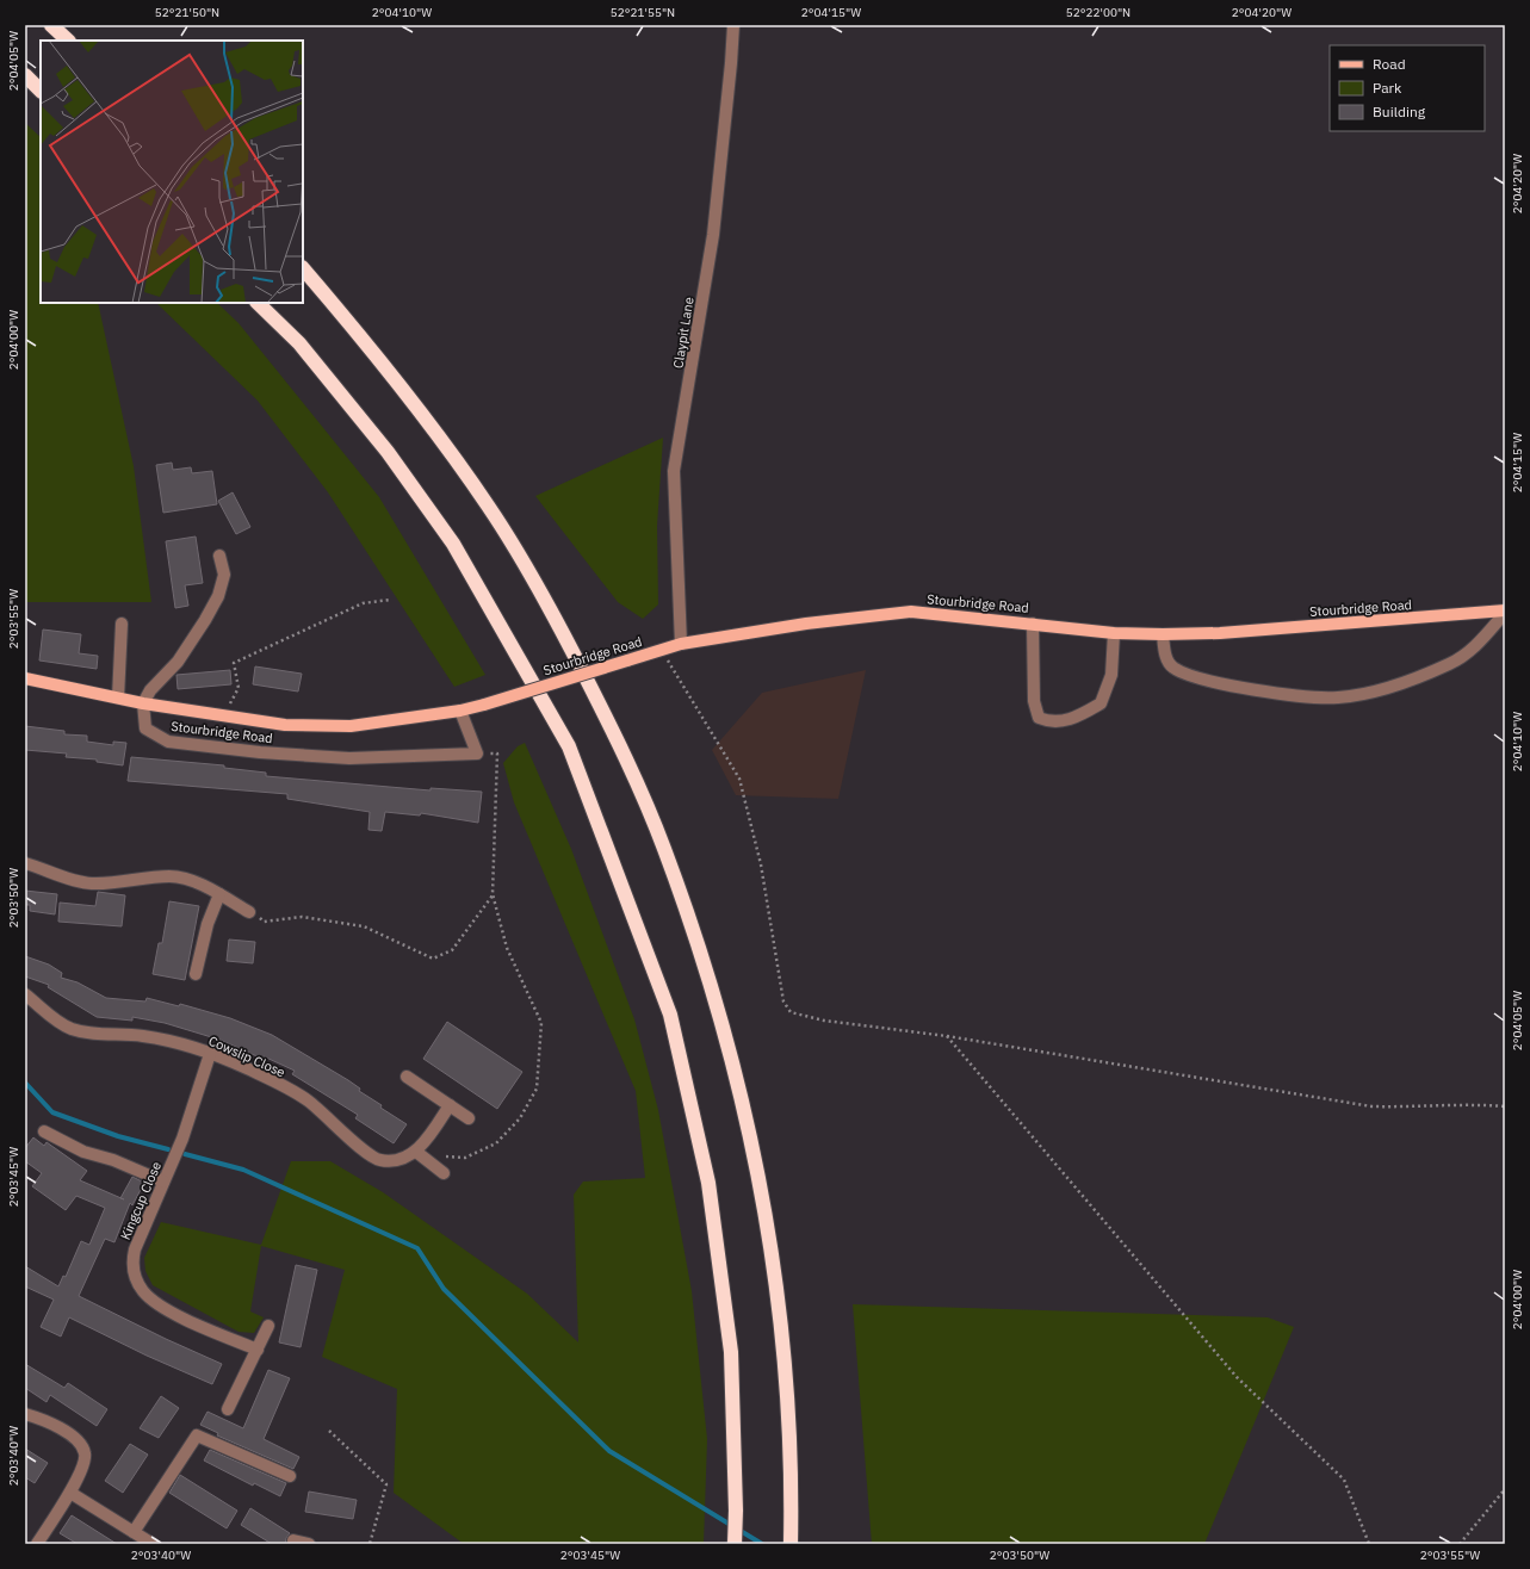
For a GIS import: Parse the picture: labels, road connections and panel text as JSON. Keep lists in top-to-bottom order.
{
  "streets": {
    "main road": ["Stourbridge Road"],
    "street": ["Claypit Lane", "Cowslip Close", "Kingcup Close"]
  },
  "crossings": [
    ["Claypit Lane", "Stourbridge Road"],
    ["Cowslip Close", "Kingcup Close"]
  ],
  "legend": ["Road", "Park", "Building"],
  "coordinates": [
    "52°21'50\"N",
    "2°04'10\"W",
    "52°21'55\"N",
    "2°04'15\"W",
    "52°22'00\"N",
    "2°04'20\"W",
    "2°04'05\"W",
    "2°04'00\"W",
    "2°03'55\"W",
    "2°03'50\"W",
    "2°03'45\"W",
    "2°03'40\"W"
  ]
}
